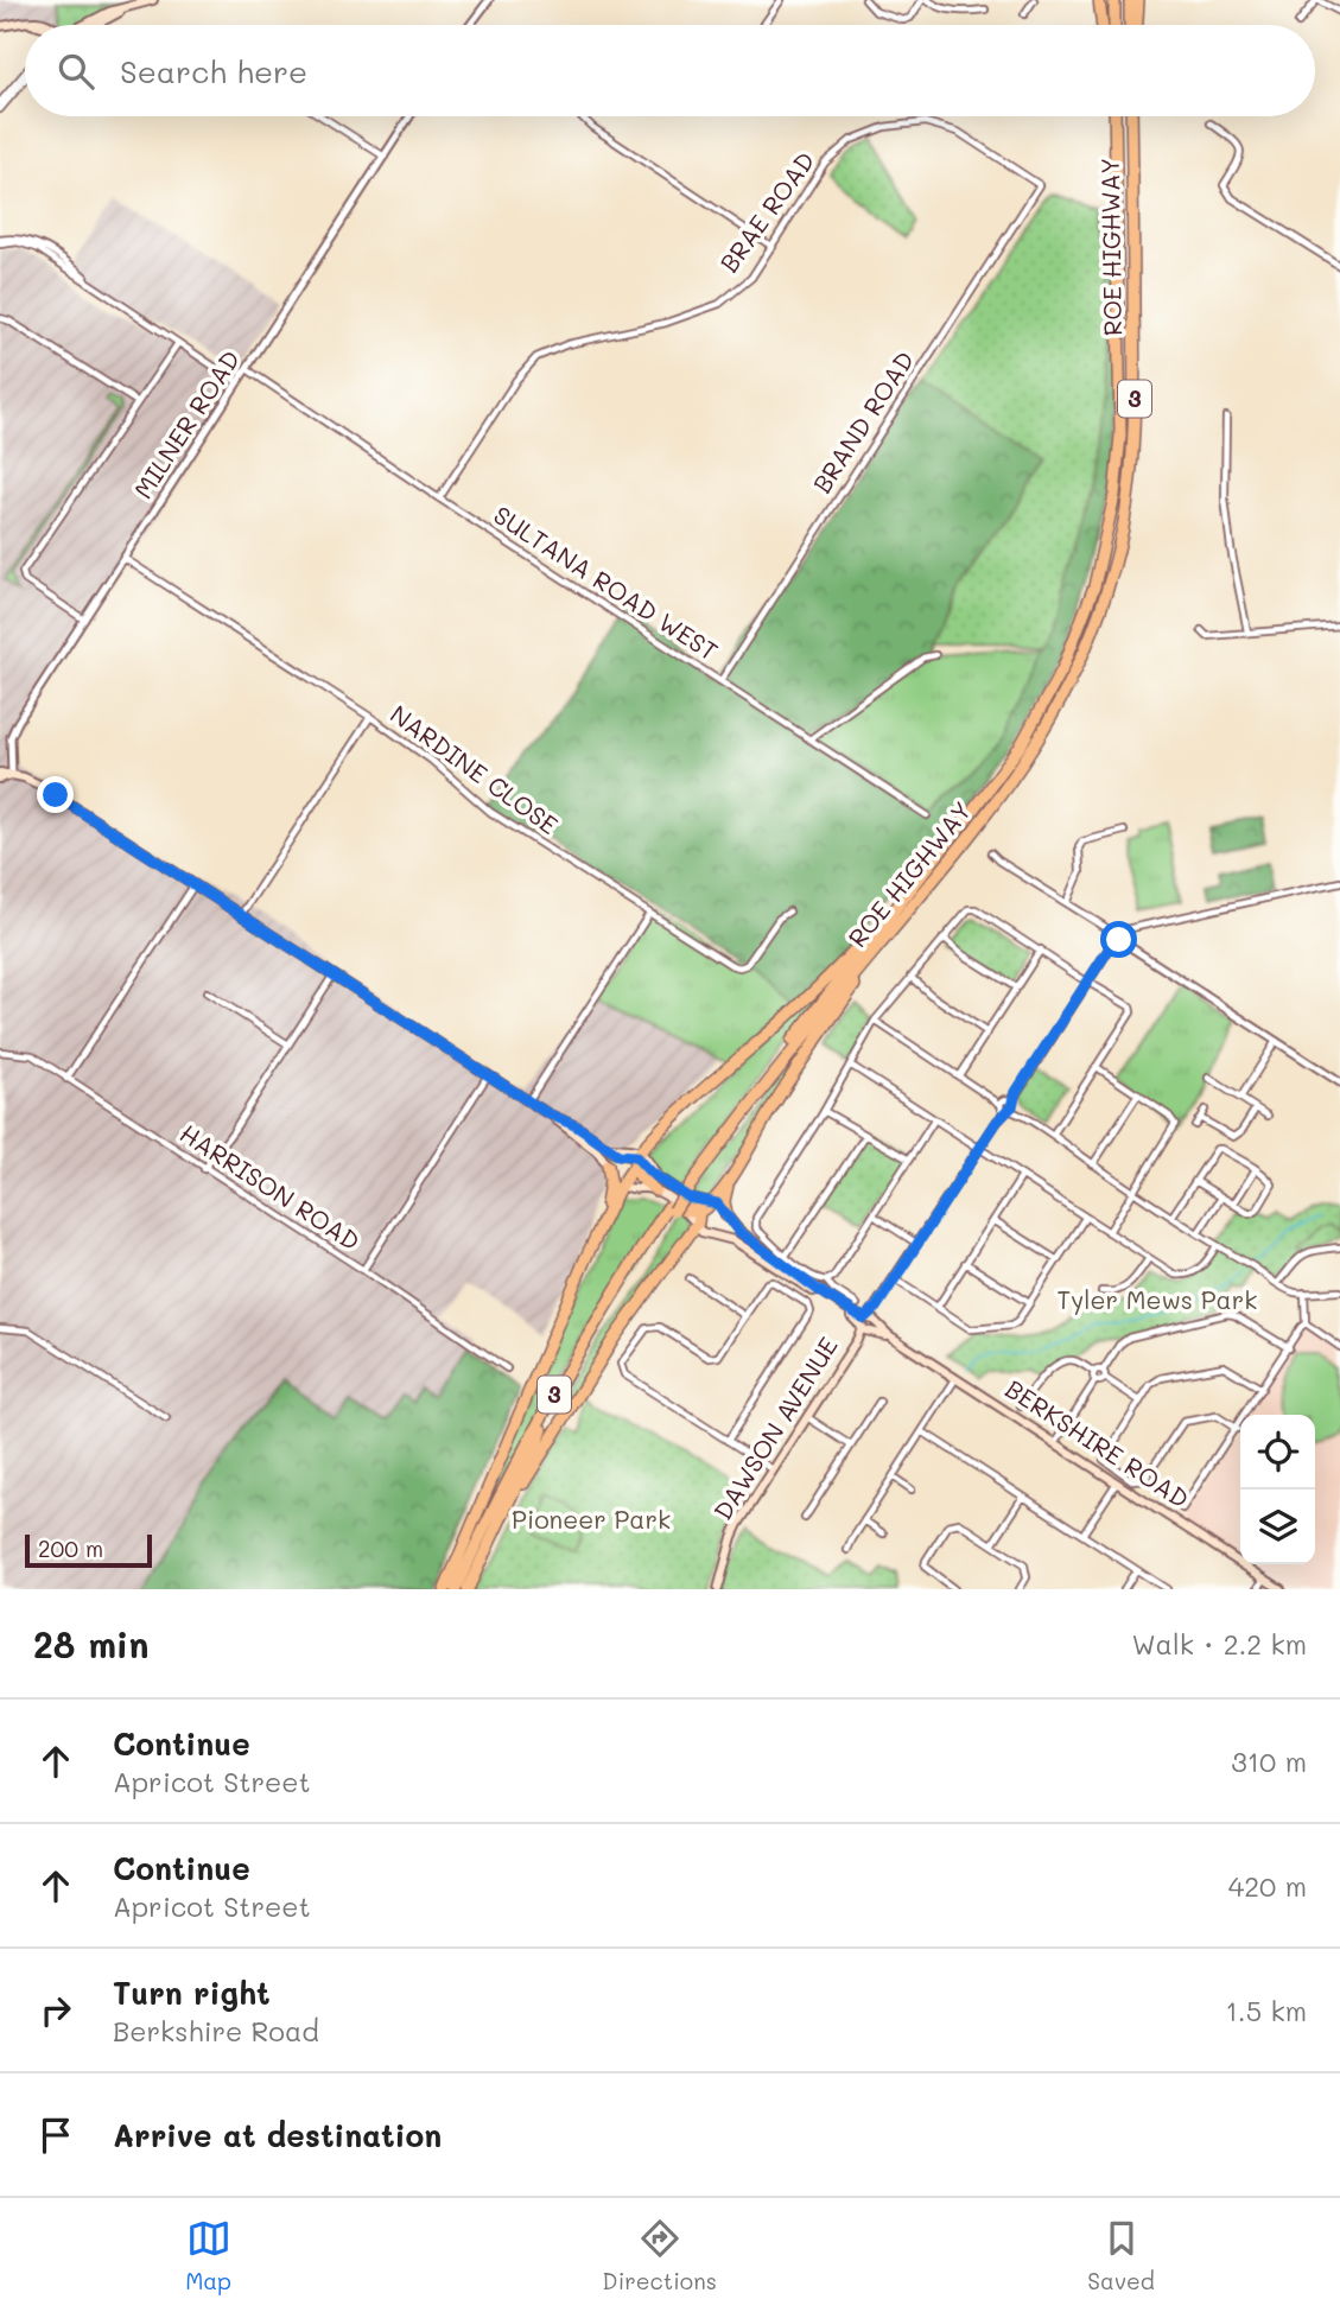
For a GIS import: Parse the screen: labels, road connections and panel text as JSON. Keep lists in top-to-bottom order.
{
  "streets": {
    "highway": ["ROE HIGHWAY", "3"],
    "main road": ["DAWSON AVENUE", "BERKSHIRE ROAD"],
    "street": [
      "BRAE ROAD",
      "BRAND ROAD",
      "MILNER ROAD",
      "SULTANA ROAD WEST",
      "NARDINE CLOSE",
      "HARRISON ROAD"
    ]
  },
  "crossings": [
    ["BRAE ROAD", "BRAND ROAD"],
    ["BRAE ROAD", "SULTANA ROAD WEST"],
    ["ROE HIGHWAY", "BERKSHIRE ROAD"],
    ["BRAND ROAD", "SULTANA ROAD WEST"],
    ["MILNER ROAD", "SULTANA ROAD WEST"],
    ["MILNER ROAD", "NARDINE CLOSE"],
    ["DAWSON AVENUE", "BERKSHIRE ROAD"]
  ],
  "parks": ["Tyler Mews Park", "Pioneer Park"],
  "scale_bar": "200 m",
  "page": {
    "search": "Search here",
    "scale": "200 m",
    "heading": ["28 min", "Walk · 2.2 km"],
    "list": [
      ["Continue", "Apricot Street", "310 m"],
      ["Continue", "Apricot Street", "420 m"],
      ["Turn right", "Berkshire Road", "1.5 km"],
      "Arrive at destination"
    ],
    "nav": ["Map", "Directions", "Saved"]
  }
}
